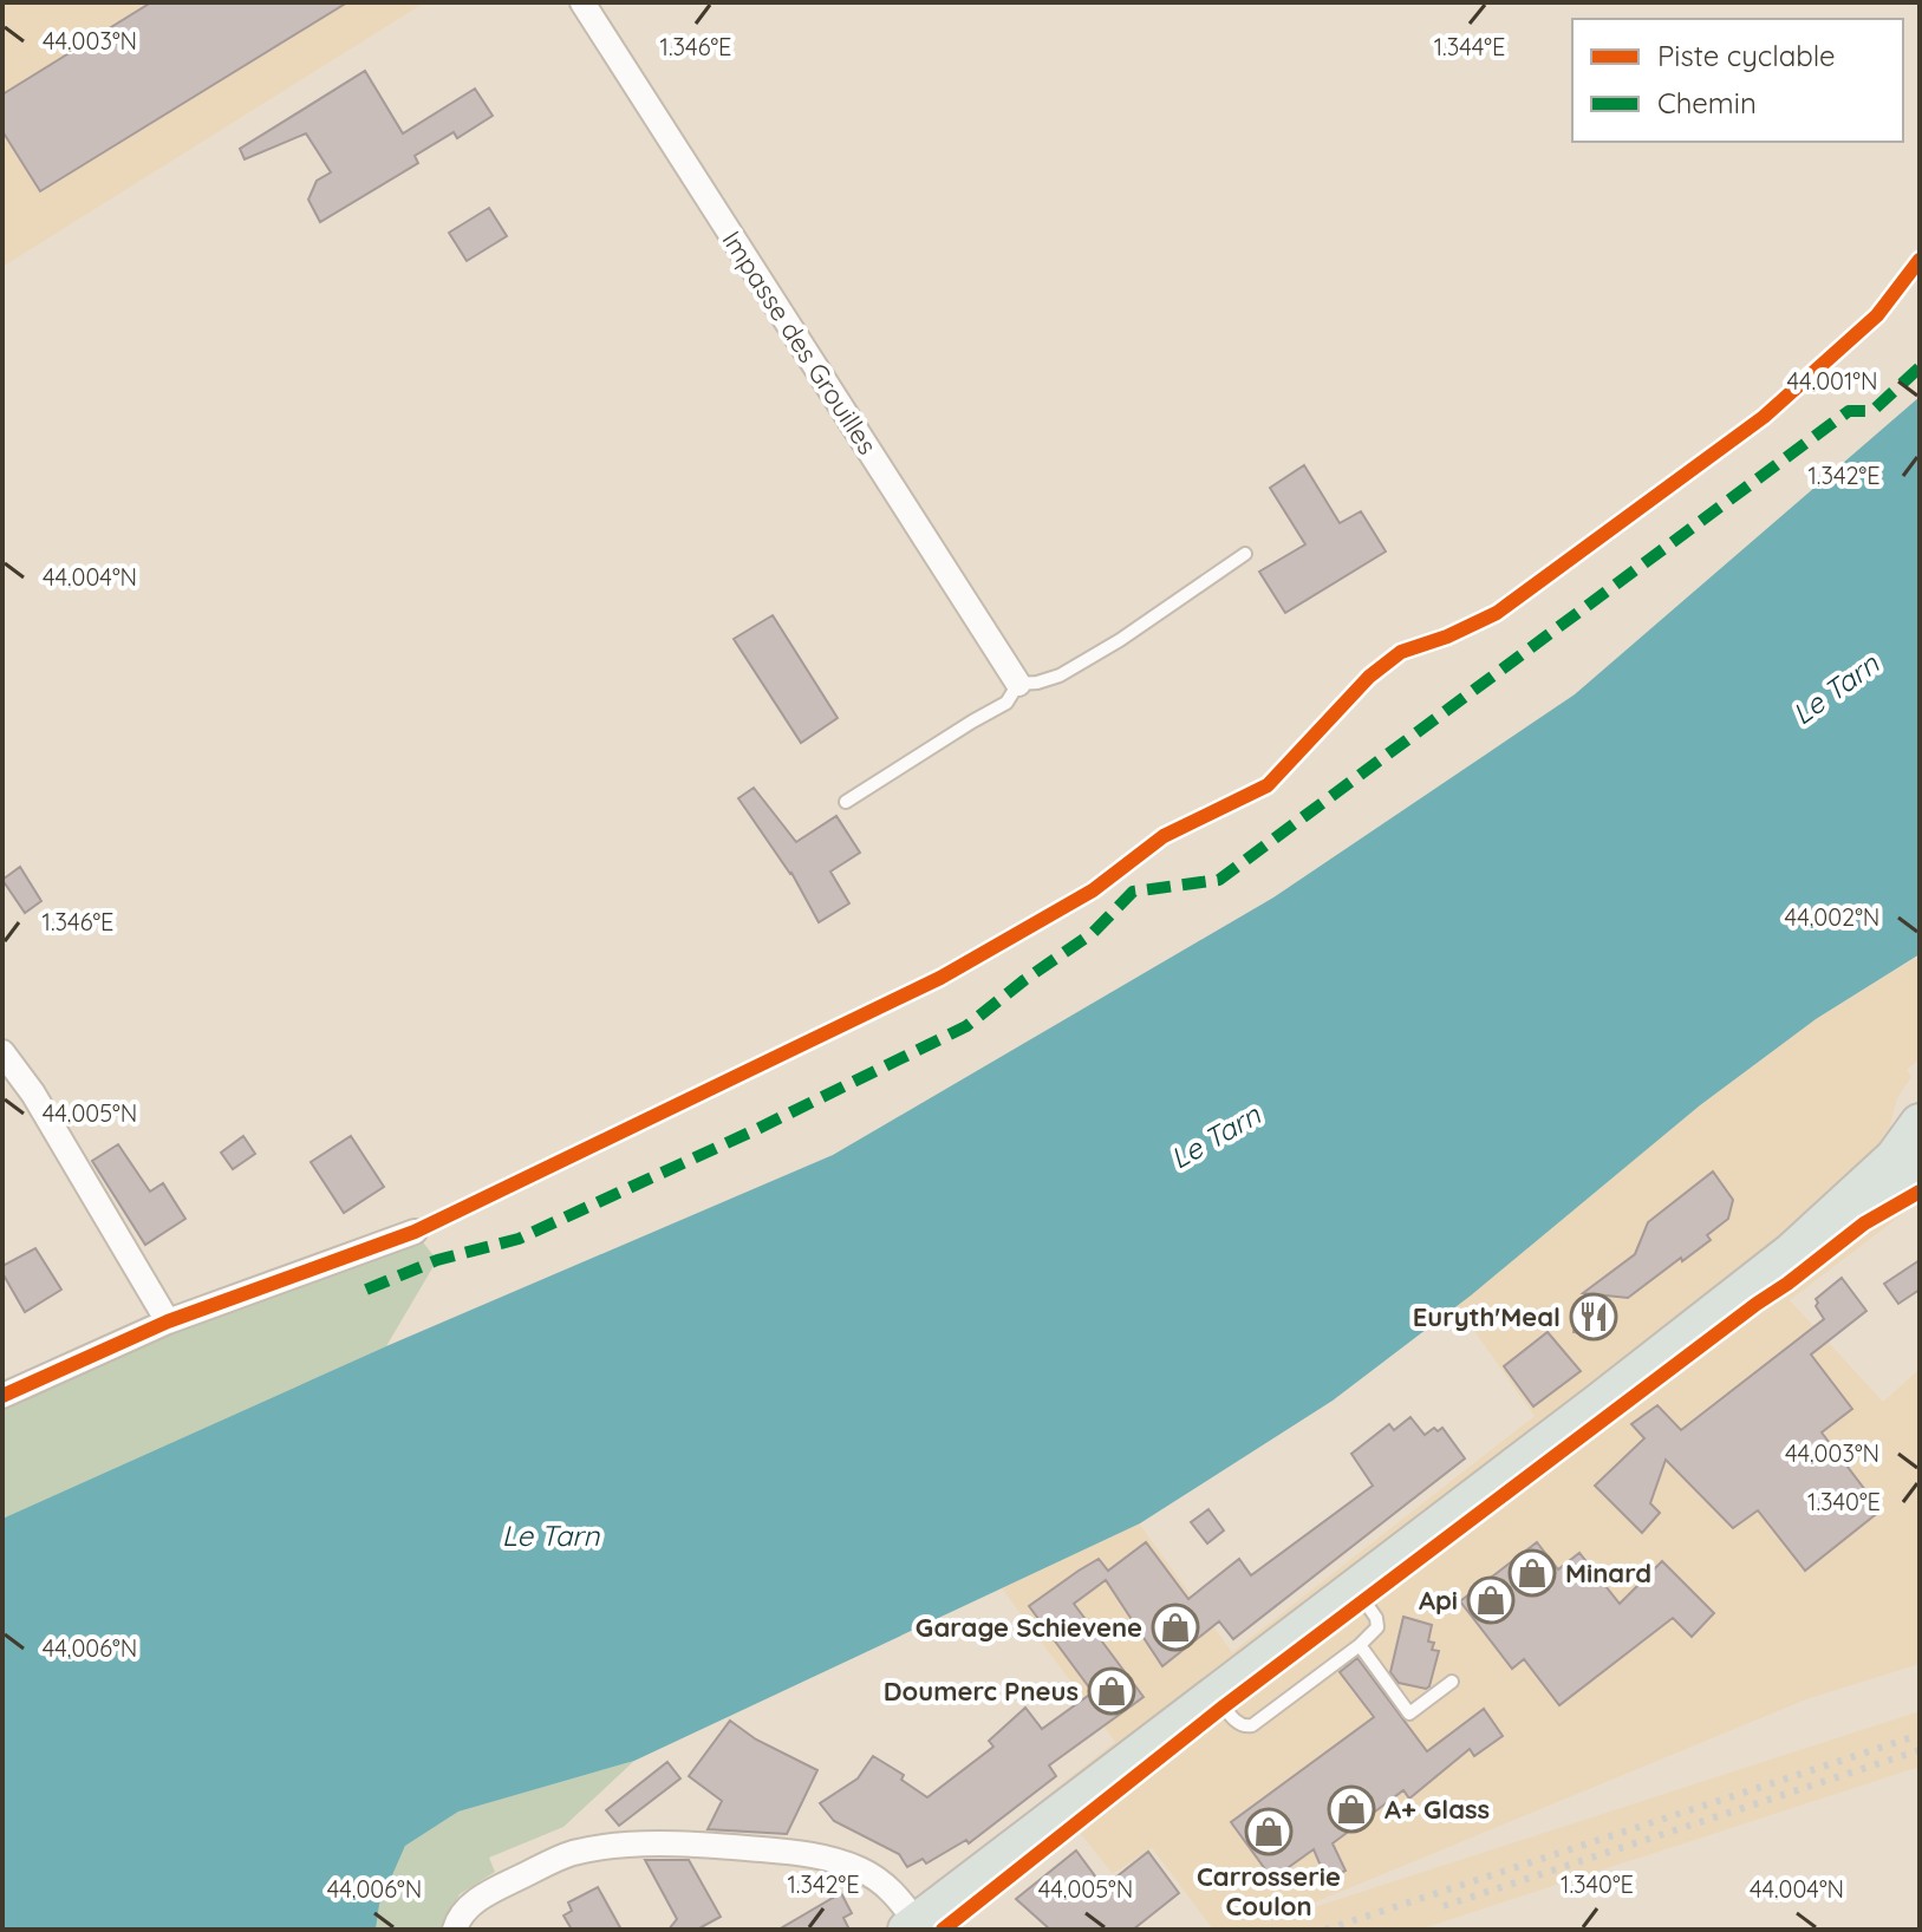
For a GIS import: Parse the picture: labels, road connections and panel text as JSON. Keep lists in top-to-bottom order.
{
  "streets": {
    "street": ["Impasse des Grouilles"]
  },
  "water": ["Le Tarn"],
  "places": {
    "restaurant": ["Euryth'Meal"],
    "shop": [
      "Minard",
      "Api",
      "Garage Schievene",
      "Doumerc Pneus",
      "A+ Glass",
      "Carrosserie Coulon"
    ]
  },
  "legend": ["Piste cyclable", "Chemin"],
  "coordinates": [
    "44.003°N",
    "1.346°E",
    "1.344°E",
    "44.001°N",
    "1.342°E",
    "44.004°N",
    "44.002°N",
    "44.005°N",
    "1.340°E",
    "44.006°N"
  ]
}
